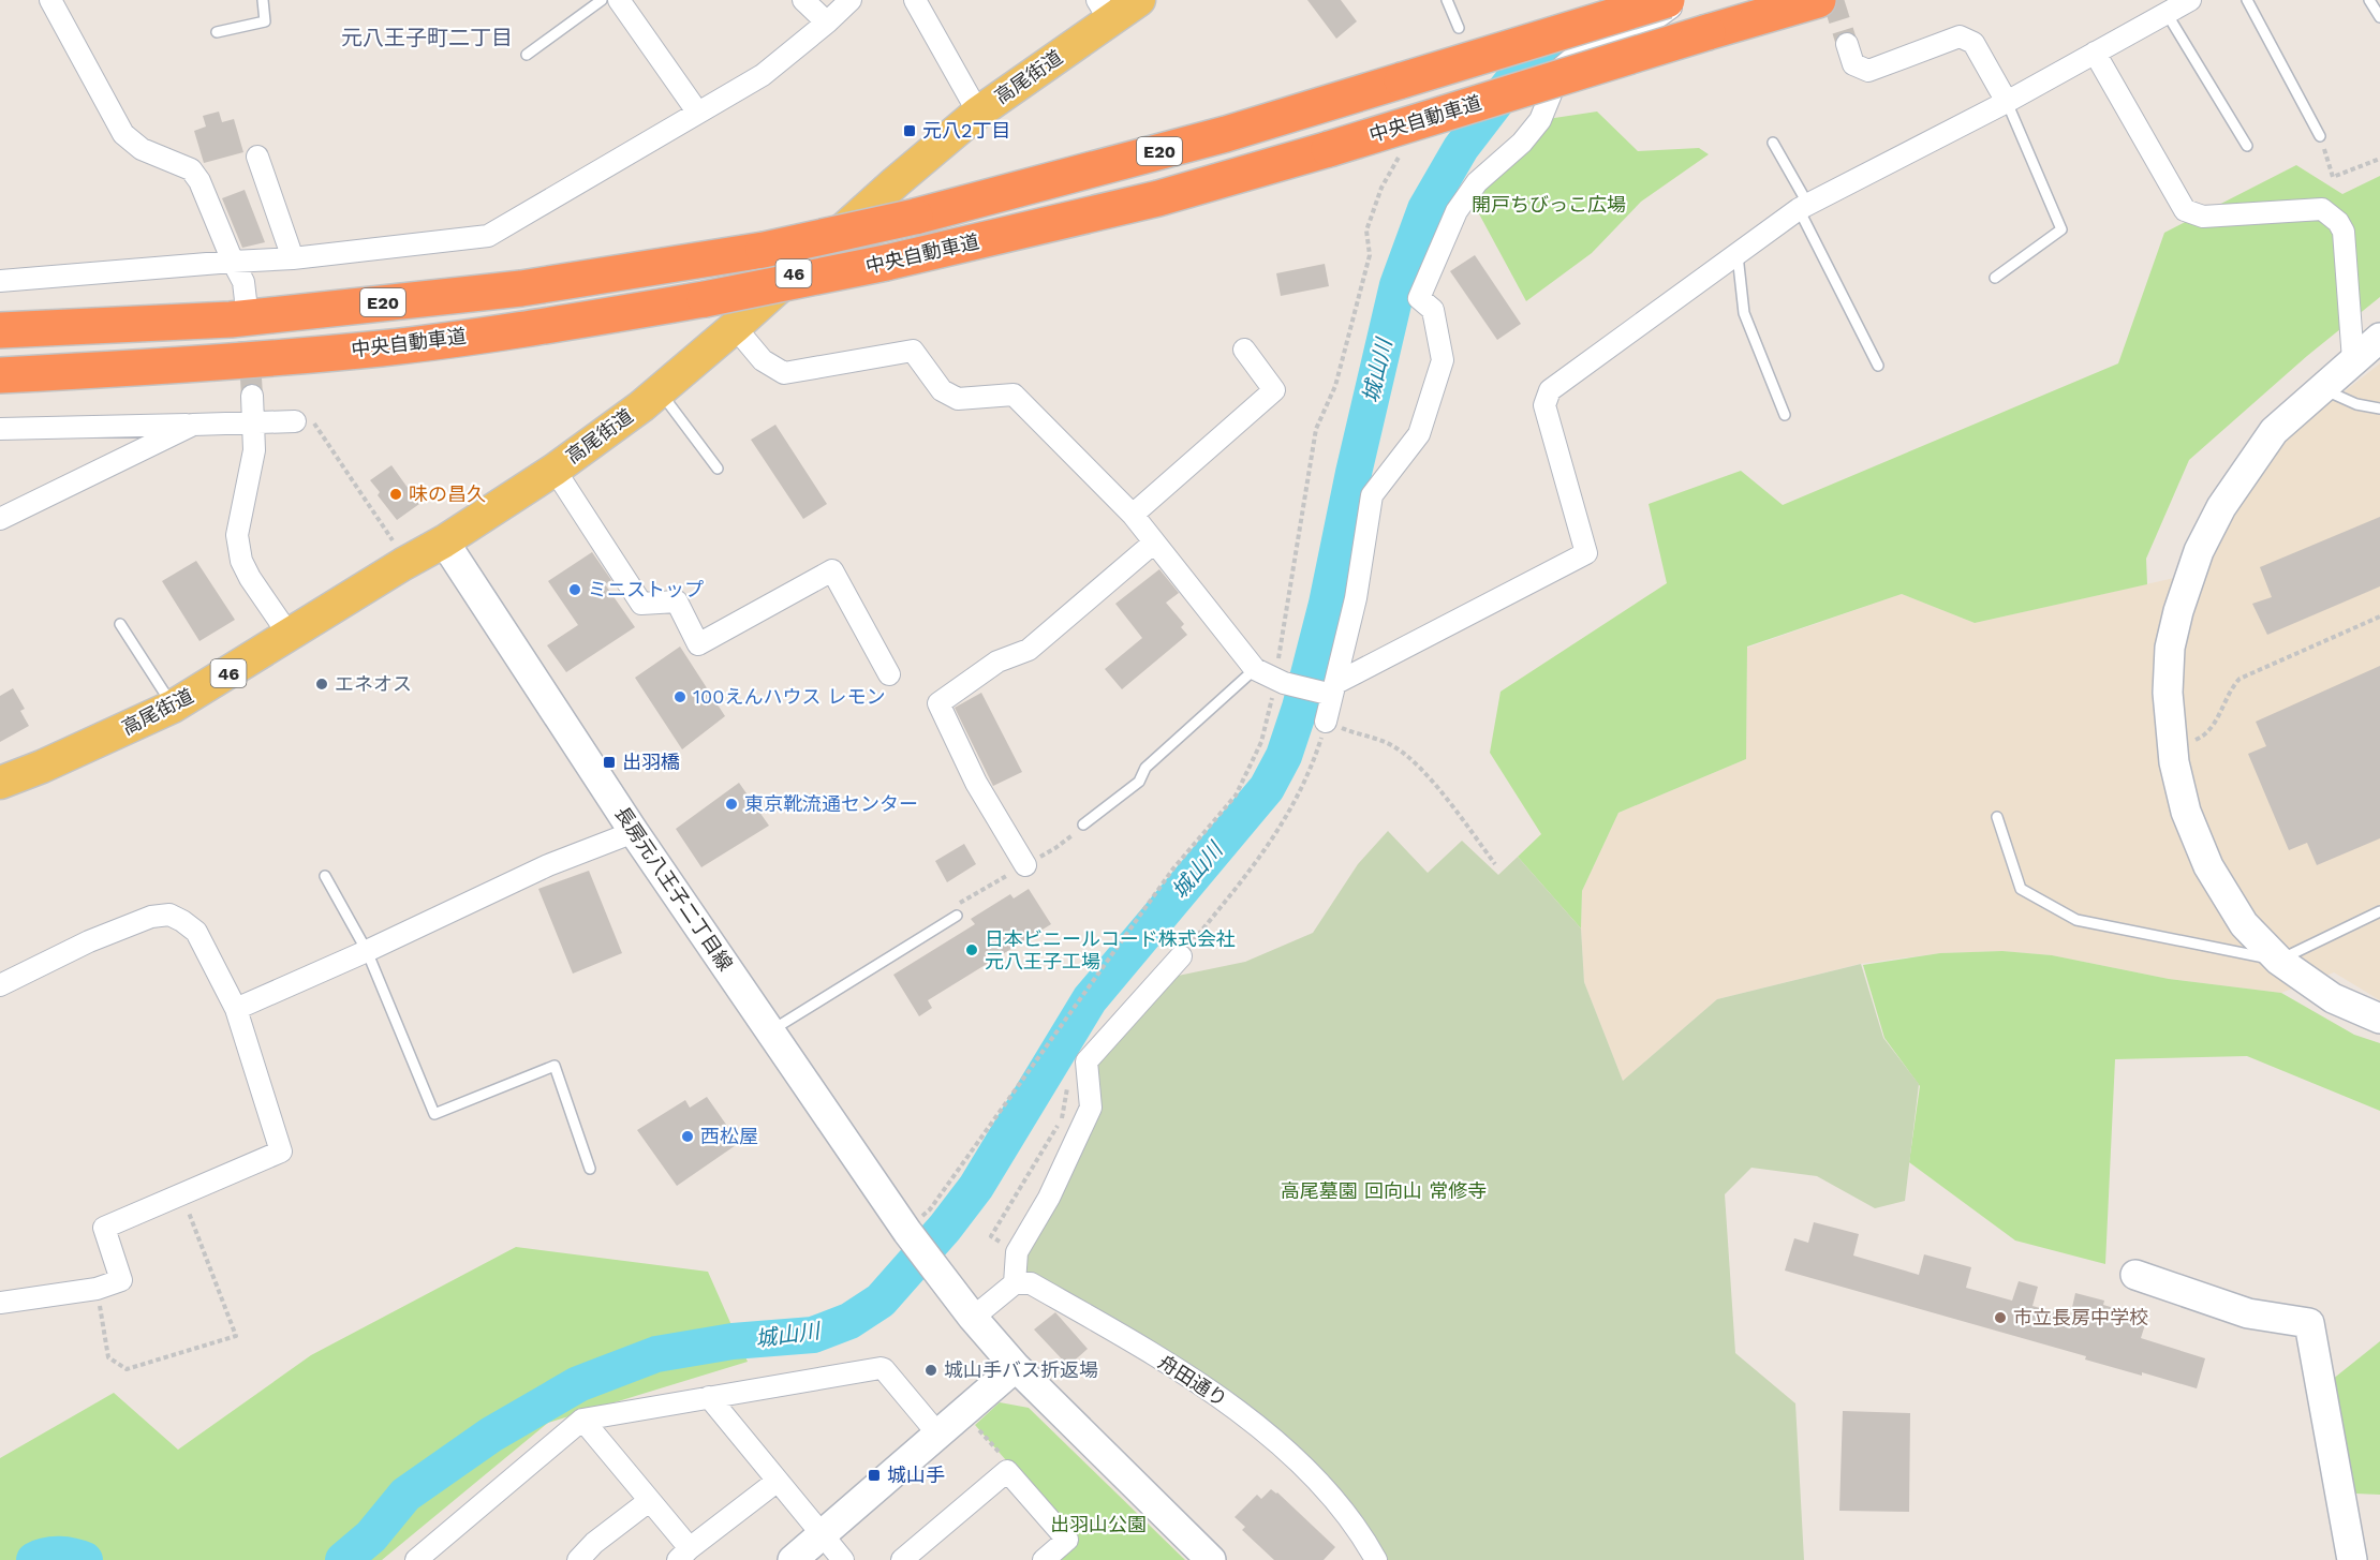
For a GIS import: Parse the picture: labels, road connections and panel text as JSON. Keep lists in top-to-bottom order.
{
  "streets": {
    "highway": ["中央自動車道", "E20"],
    "main road": ["高尾街道", "46"],
    "street": ["長房元八王子二丁目線", "舟田通り"]
  },
  "crossings": [
    ["高尾街道", "長房元八王子二丁目線"]
  ],
  "districts": ["元八王子町二丁目"],
  "water": ["城山川"],
  "parks": ["開戸ちびっこ広場", "高尾墓園 回向山 常修寺", "出羽山公園"],
  "places": {
    "transit": ["元八2丁目", "出羽橋", "城山手"],
    "other": [
      "味の昌久",
      "ミニストップ",
      "エネオス",
      "100えんハウス レモン",
      "東京靴流通センター",
      "日本ビニールコード株式会社 元八王子工場",
      "西松屋",
      "市立長房中学校",
      "城山手バス折返場"
    ]
  }
}
